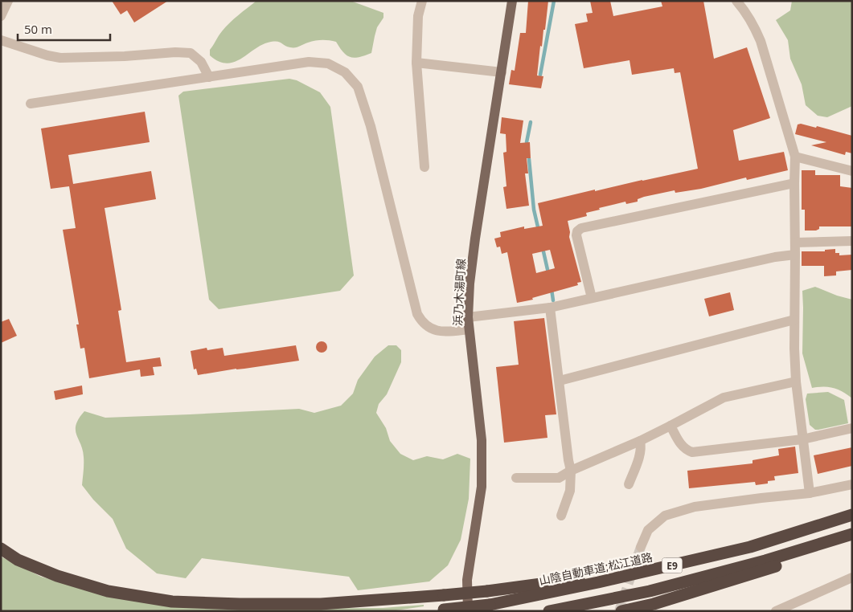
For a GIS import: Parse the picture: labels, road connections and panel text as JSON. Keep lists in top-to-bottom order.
{
  "streets": {
    "highway": ["E9", "山陰自動車道;松江道路"],
    "main road": ["浜乃木湯町線"]
  },
  "scale_bar": "50 m"
}
